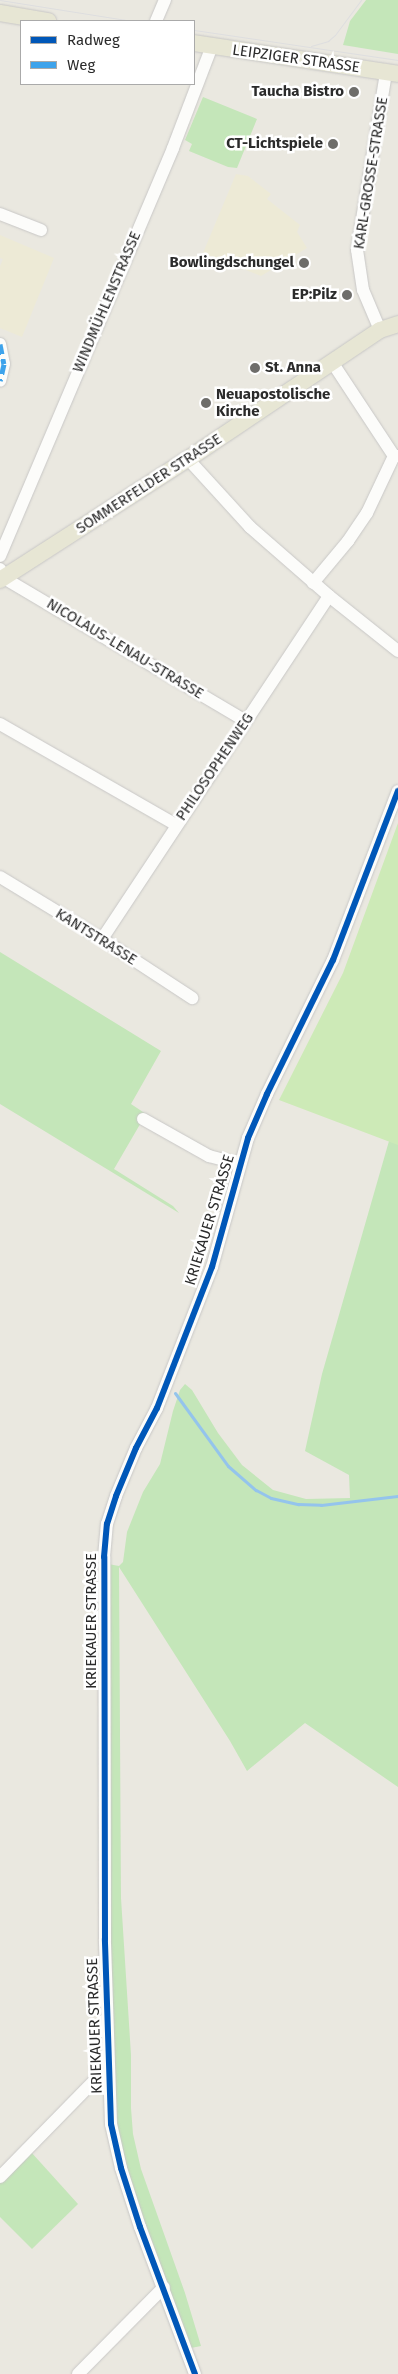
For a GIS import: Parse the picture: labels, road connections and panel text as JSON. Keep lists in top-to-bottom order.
{
  "streets": {
    "main road": ["LEIPZIGER STRASSE", "SOMMERFELDER STRASSE"],
    "street": [
      "KARL-GROSSE-STRASSE",
      "WINDMÜHLENSTRASSE",
      "NICOLAUS-LENAU-STRASSE",
      "PHILOSOPHENWEG",
      "KANTSTRASSE",
      "KRIEKAUER STRASSE"
    ]
  },
  "crossings": [
    ["LEIPZIGER STRASSE", "KARL-GROSSE-STRASSE"],
    ["LEIPZIGER STRASSE", "WINDMÜHLENSTRASSE"],
    ["KARL-GROSSE-STRASSE", "SOMMERFELDER STRASSE"],
    ["SOMMERFELDER STRASSE", "NICOLAUS-LENAU-STRASSE"],
    ["NICOLAUS-LENAU-STRASSE", "PHILOSOPHENWEG"],
    ["PHILOSOPHENWEG", "KANTSTRASSE"]
  ],
  "places": [
    "Taucha Bistro",
    "CT-Lichtspiele",
    "Bowlingdschungel",
    "EP:Pilz",
    "St. Anna",
    "Neuapostolische Kirche"
  ],
  "legend": ["Radweg", "Weg"]
}
